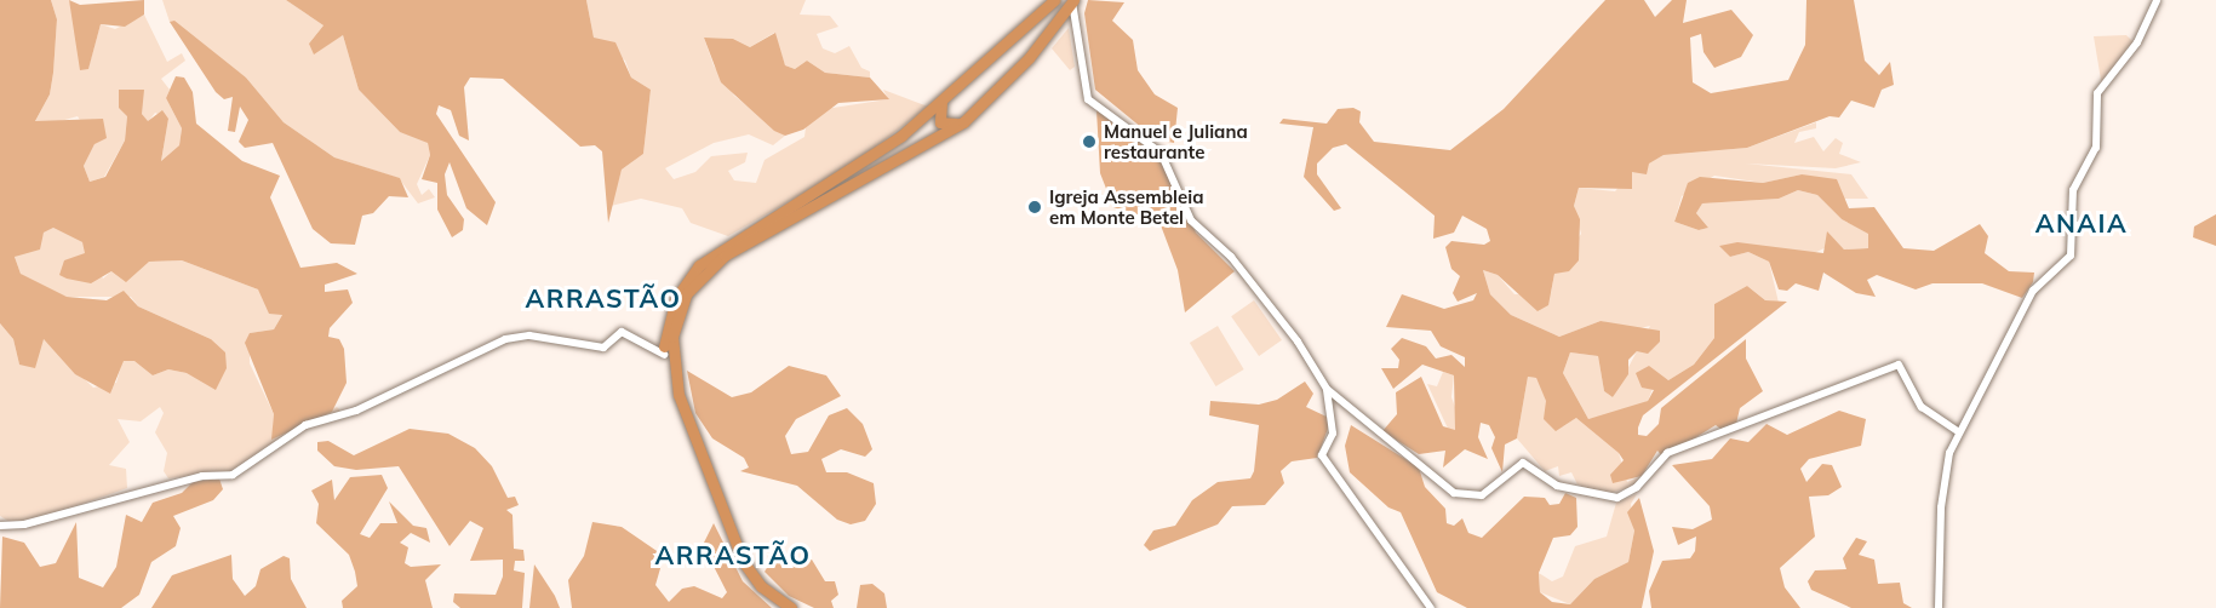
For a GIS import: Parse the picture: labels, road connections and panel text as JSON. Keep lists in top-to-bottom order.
{
  "districts": ["ANAIA", "ARRASTÃO", "ARRASTÃO"],
  "places": ["Manuel e Juliana restaurante", "Igreja Assembleia em Monte Betel"]
}
